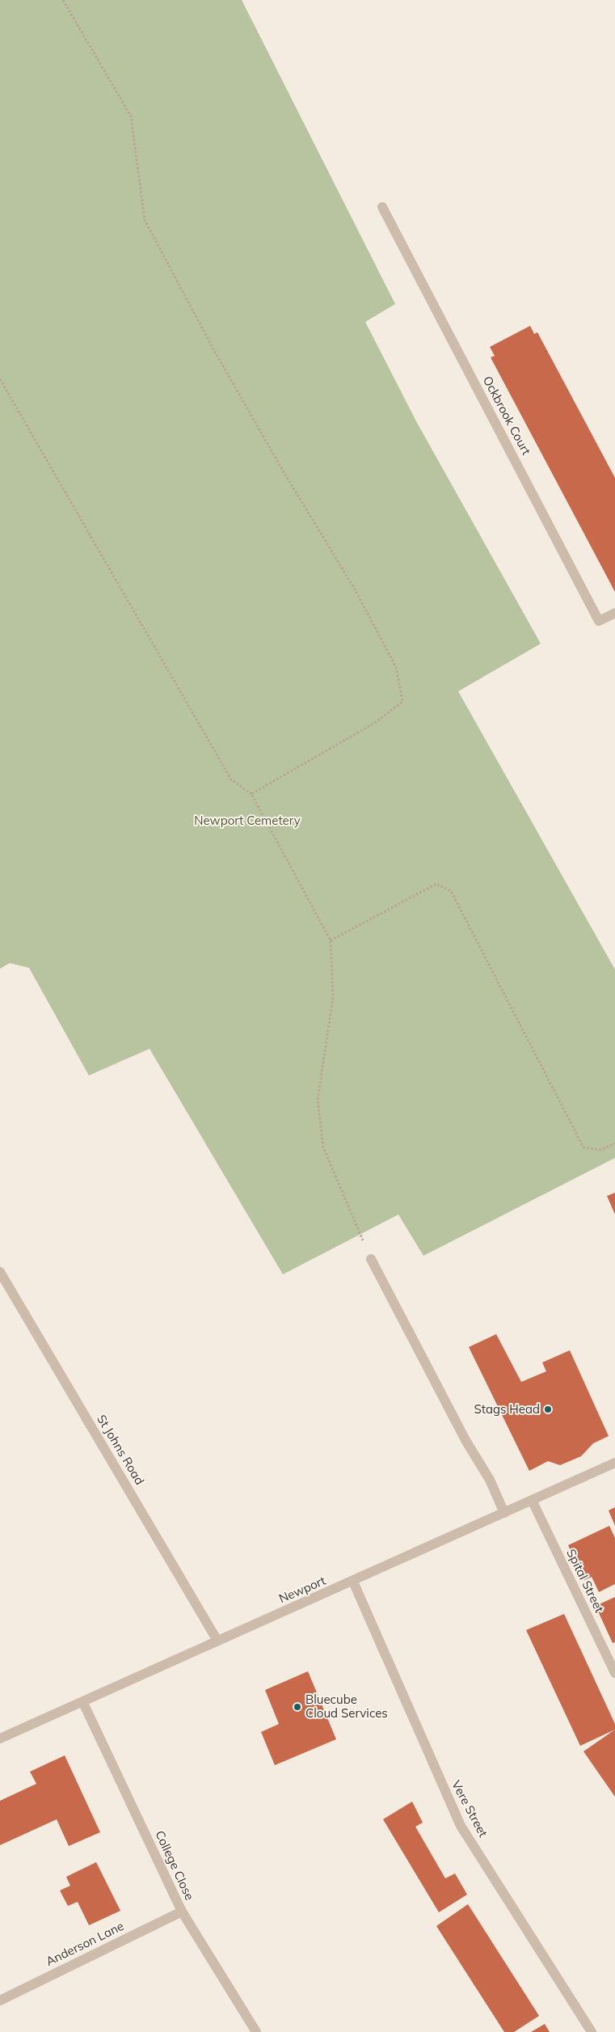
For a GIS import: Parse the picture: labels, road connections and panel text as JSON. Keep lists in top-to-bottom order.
{
  "streets": {
    "street": [
      "Ockbrook Court",
      "St Johns Road",
      "Spital Street",
      "Newport",
      "Vere Street",
      "College Close",
      "Anderson Lane"
    ]
  },
  "crossings": [
    ["St Johns Road", "Newport"],
    ["Spital Street", "Newport"],
    ["Newport", "Vere Street"],
    ["Newport", "College Close"],
    ["College Close", "Anderson Lane"]
  ],
  "parks": ["Newport Cemetery"],
  "places": ["Stags Head", "Bluecube Cloud Services"]
}
